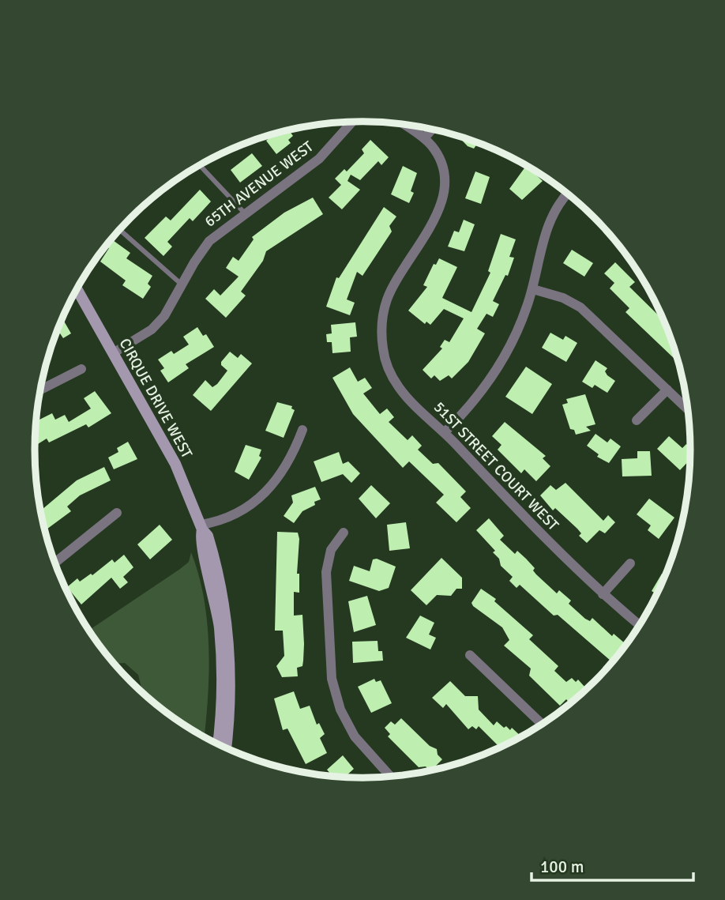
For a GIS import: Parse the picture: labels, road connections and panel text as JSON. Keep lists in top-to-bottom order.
{
  "streets": {
    "main road": ["CIRQUE DRIVE WEST"],
    "street": ["65TH AVENUE WEST", "51ST STREET COURT WEST"]
  },
  "crossings": [
    ["65TH AVENUE WEST", "CIRQUE DRIVE WEST"]
  ],
  "scale_bar": "100 m"
}
